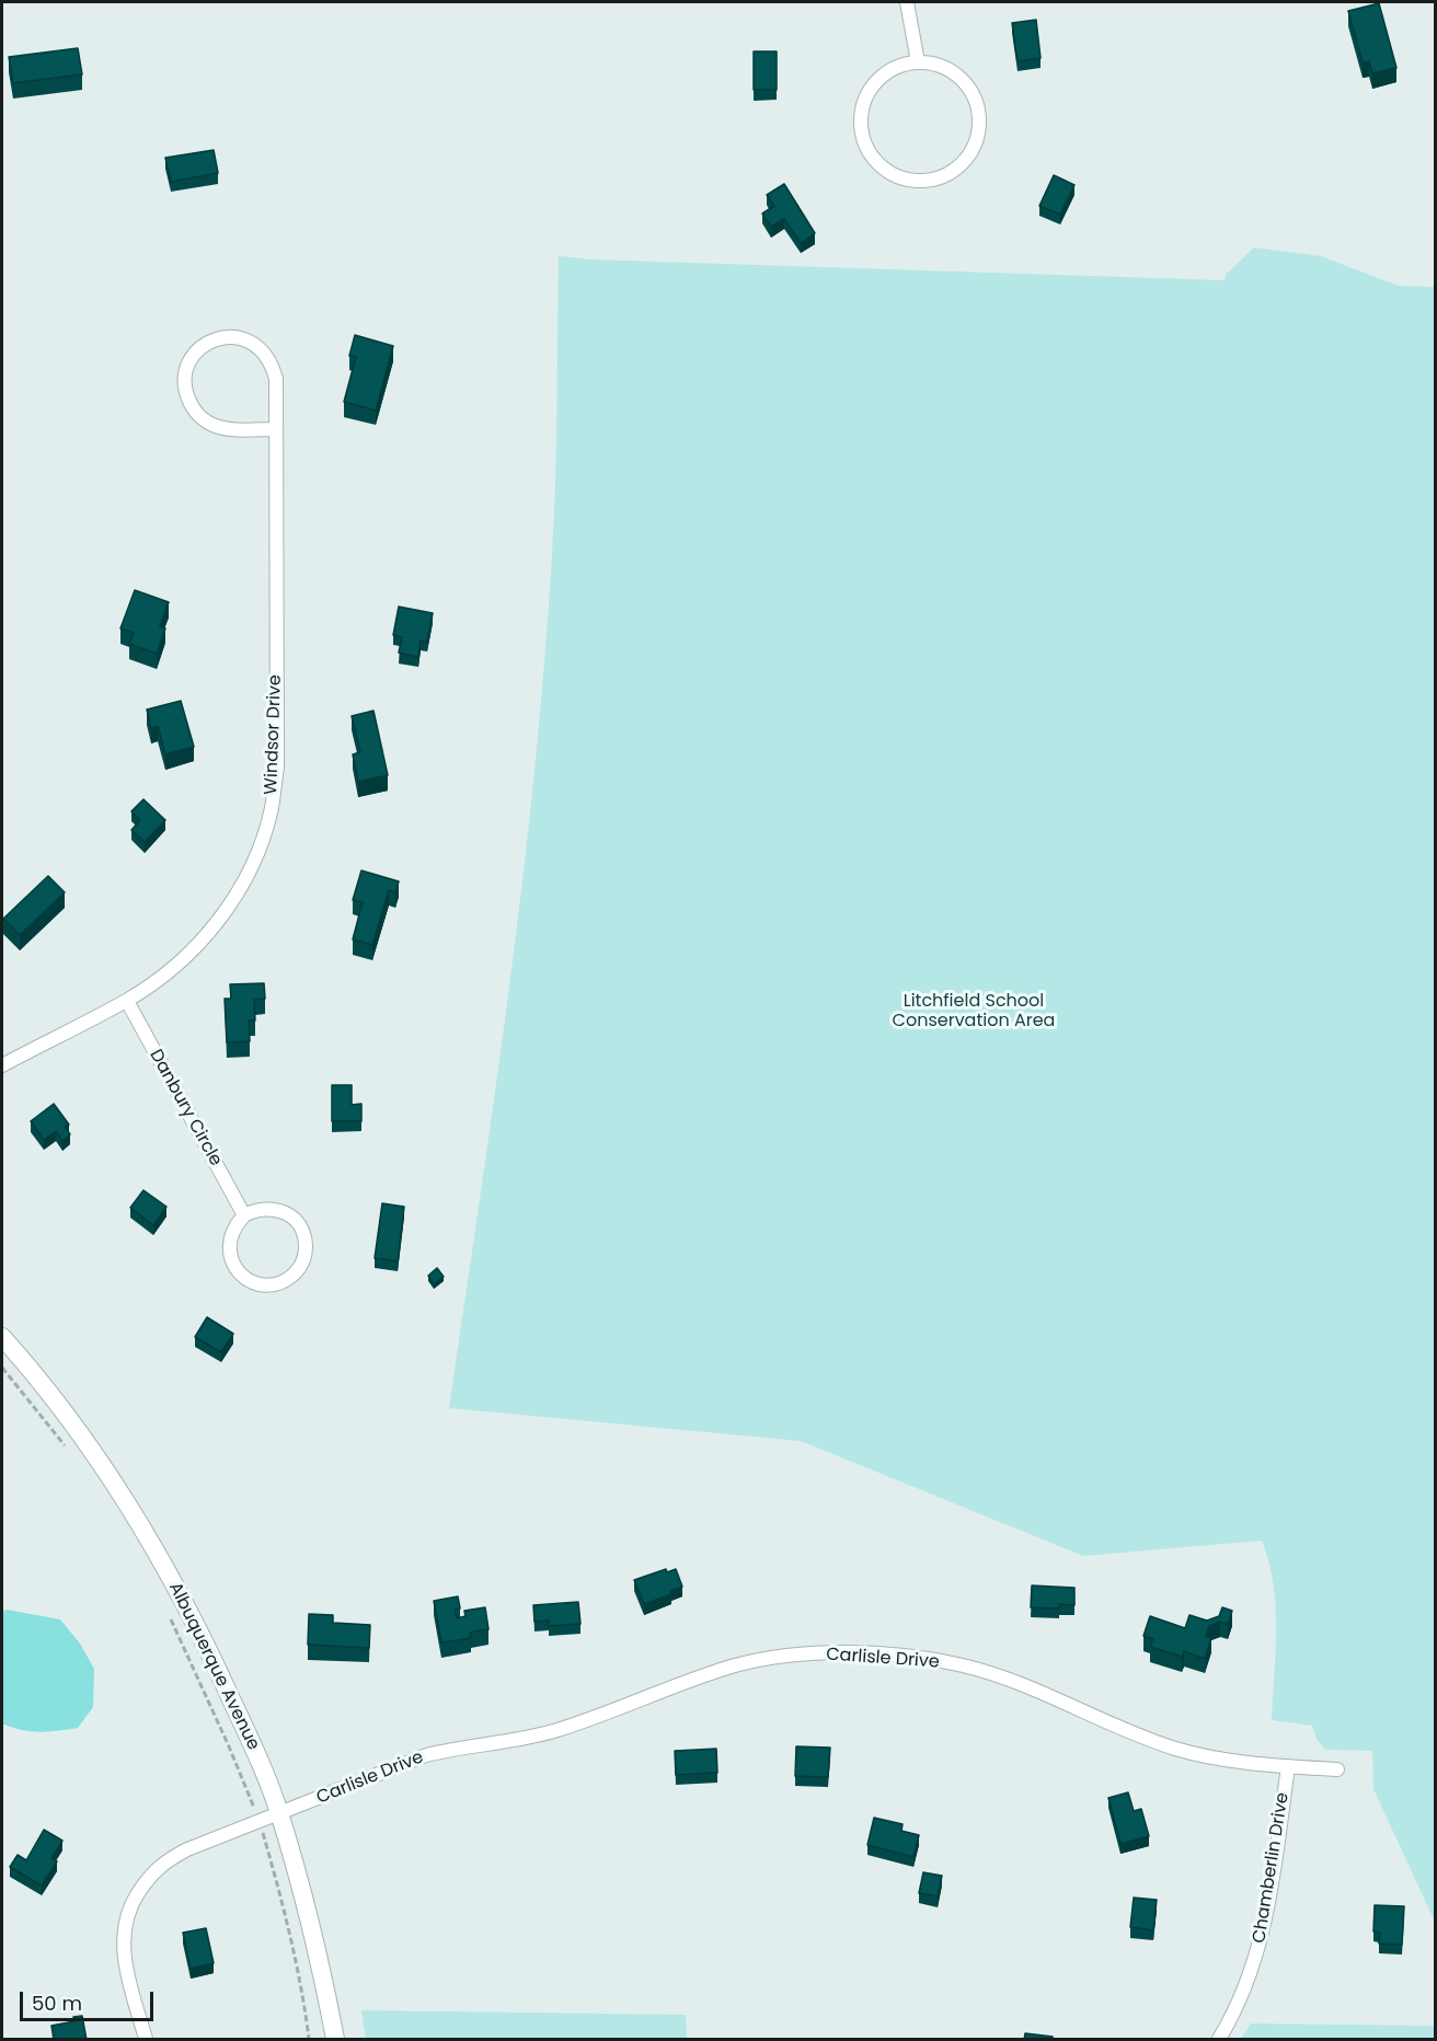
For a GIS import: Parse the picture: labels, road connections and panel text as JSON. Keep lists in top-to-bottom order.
{
  "streets": {
    "street": [
      "Windsor Drive",
      "Danbury Circle",
      "Carlisle Drive",
      "Albuquerque Avenue",
      "Chamberlin Drive"
    ]
  },
  "crossings": [
    ["Windsor Drive", "Danbury Circle"],
    ["Carlisle Drive", "Albuquerque Avenue"],
    ["Carlisle Drive", "Chamberlin Drive"]
  ],
  "parks": ["Litchfield School Conservation Area"],
  "scale_bar": "50 m"
}
